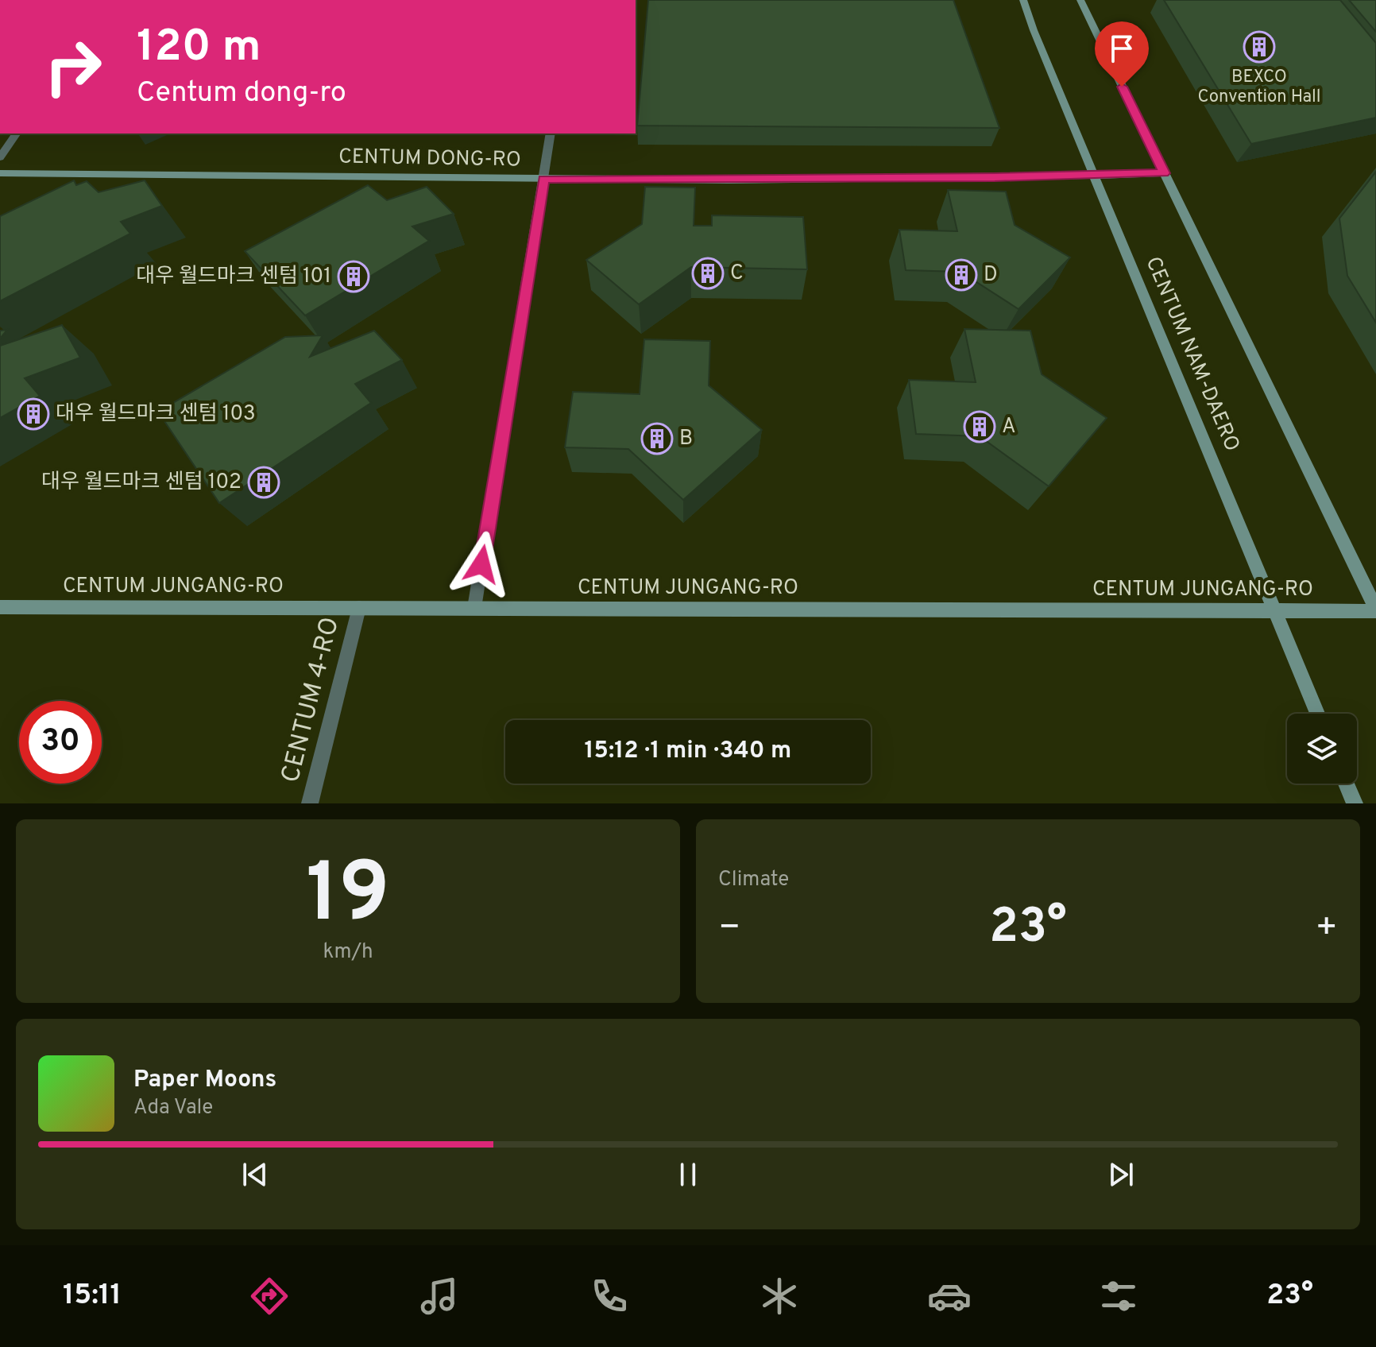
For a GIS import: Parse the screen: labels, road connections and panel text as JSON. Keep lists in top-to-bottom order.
{
  "streets": {
    "main road": ["CENTUM DONG-RO", "CENTUM NAM-DAERO", "CENTUM JUNGANG-RO"],
    "street": ["CENTUM 4-RO"]
  },
  "crossings": [
    ["CENTUM DONG-RO", "CENTUM NAM-DAERO"],
    ["CENTUM NAM-DAERO", "CENTUM JUNGANG-RO"],
    ["CENTUM JUNGANG-RO", "CENTUM 4-RO"]
  ],
  "places": {
    "building": [
      "BEXCO Convention Hall",
      "C",
      "D",
      "대우 월드마크 센텀 101",
      "대우 월드마크 센텀 103",
      "A",
      "B",
      "대우 월드마크 센텀 102"
    ]
  },
  "page": {
    "turn": ["120 m", "Centum dong-ro"],
    "limit": "30",
    "trip": "15:12 · 1 min · 340 m",
    "tile": [
      ["19", "km/h"],
      "Climate"
    ],
    "heat": ["−", "23°", "+"],
    "song": ["Paper Moons", "Ada Vale"],
    "tabs": ["15:11", "23°"]
  }
}
